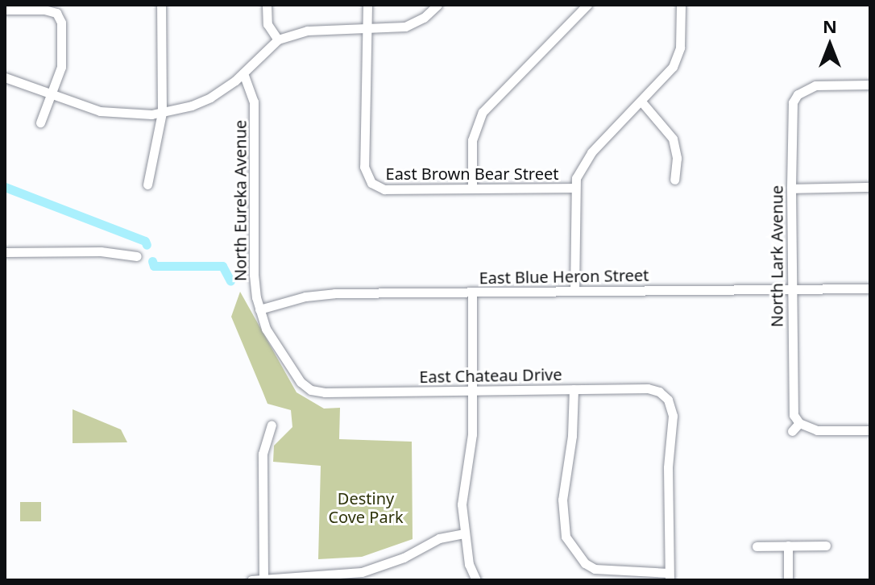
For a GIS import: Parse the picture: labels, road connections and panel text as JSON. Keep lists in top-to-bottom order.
{
  "streets": {
    "street": [
      "East Brown Bear Street",
      "North Eureka Avenue",
      "North Lark Avenue",
      "East Blue Heron Street",
      "East Chateau Drive"
    ]
  },
  "crossings": [
    ["North Eureka Avenue", "East Blue Heron Street"],
    ["North Eureka Avenue", "East Chateau Drive"],
    ["North Lark Avenue", "East Blue Heron Street"]
  ],
  "parks": ["Destiny Cove Park"],
  "north": "top"
}
